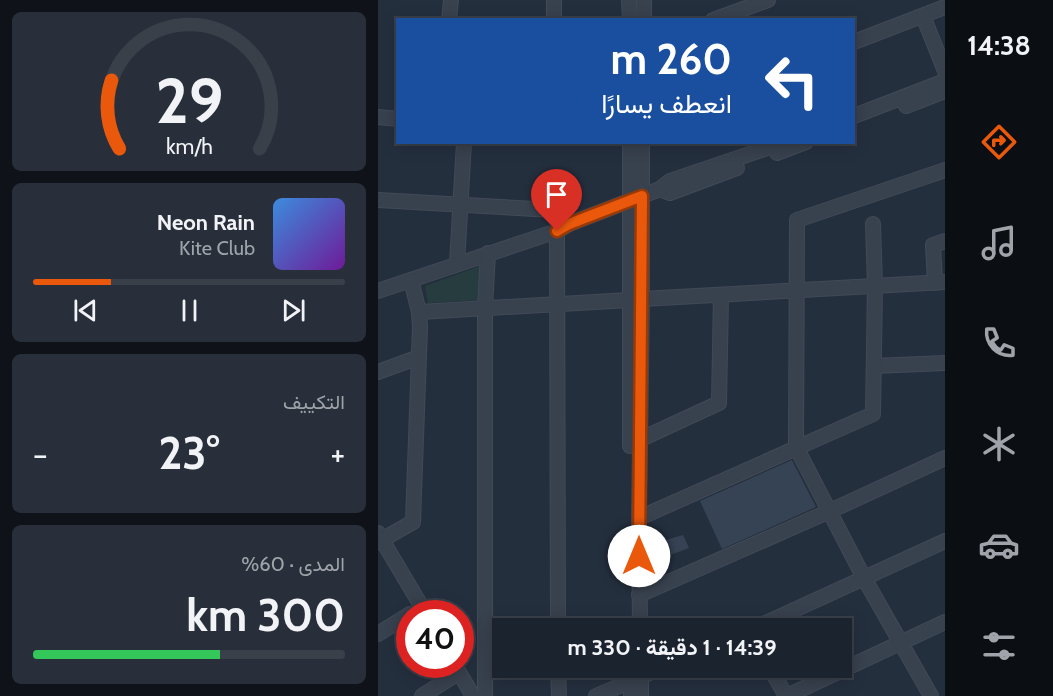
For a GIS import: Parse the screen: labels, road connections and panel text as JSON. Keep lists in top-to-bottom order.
{
  "page": {
    "tabs": "14:38",
    "turn": ["260 m", "انعطف يسارًا"],
    "song": ["Neon Rain", "Kite Club"],
    "tile": [
      "التكييف",
      ["المدى · 60%", "300 km"]
    ],
    "heat": ["−", "23°", "+"],
    "limit": "40",
    "trip": "14:39 · 1 دقيقة · 330 m",
    "gauge": ["29", "km/h"]
  }
}
